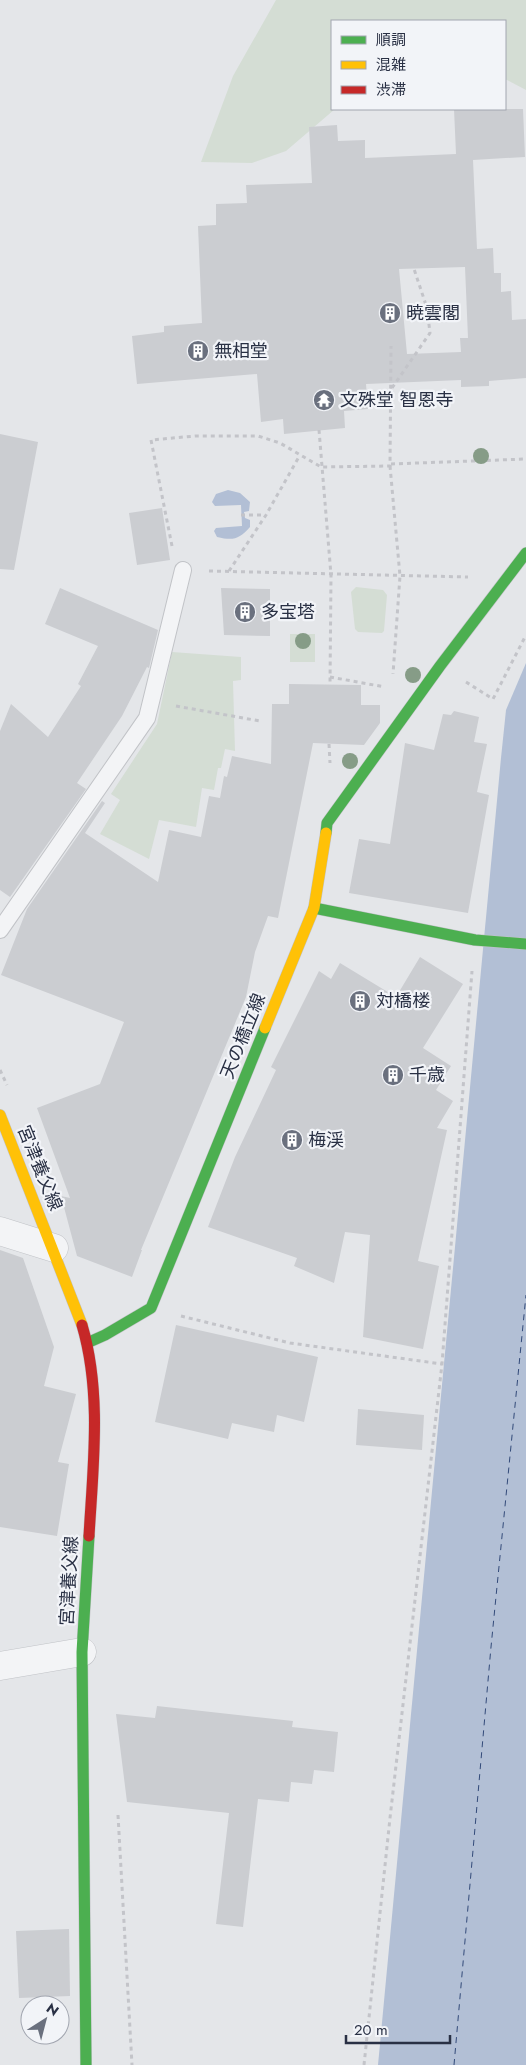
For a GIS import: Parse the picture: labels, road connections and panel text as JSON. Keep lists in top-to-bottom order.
{
  "streets": {
    "main road": ["天の橋立線", "宮津養父線"]
  },
  "places": {
    "building": [
      "暁雲閣",
      "無相堂",
      "多宝塔",
      "対橋楼",
      "千歳",
      "梅渓"
    ],
    "temple": ["文殊堂 智恩寺"]
  },
  "legend": ["順調", "混雑", "渋滞"],
  "scale_bar": "20 m",
  "north": "top right"
}
